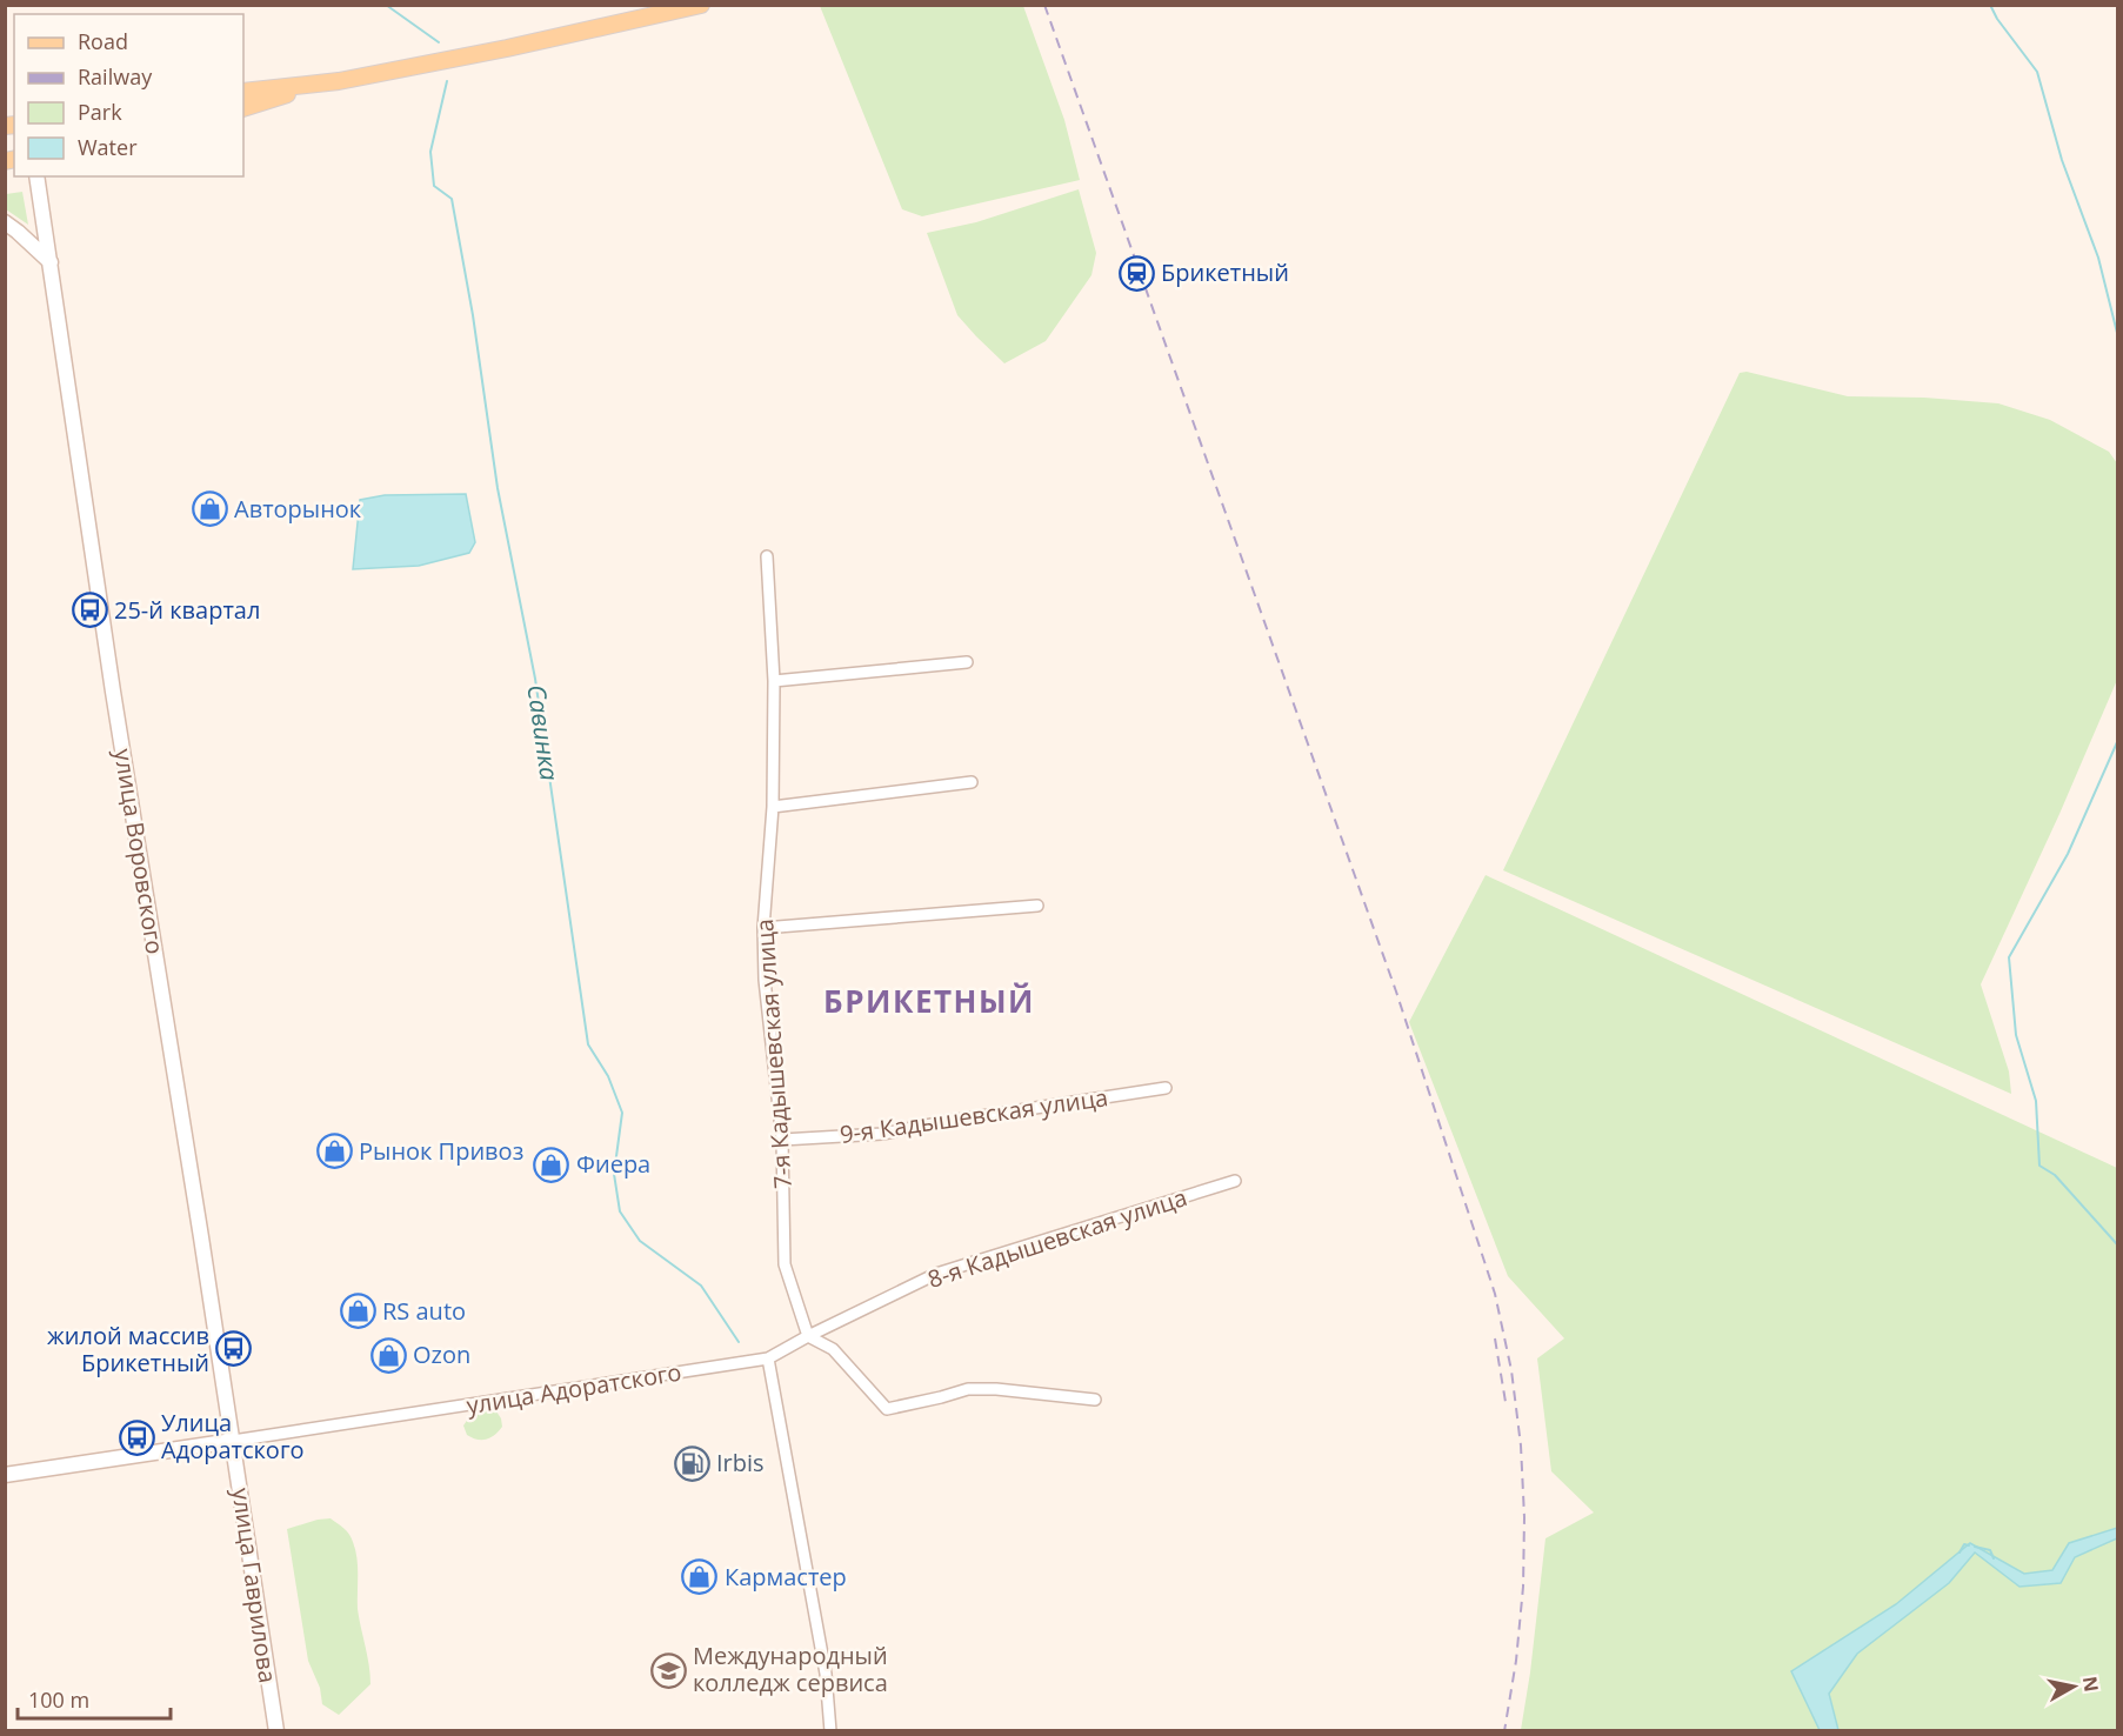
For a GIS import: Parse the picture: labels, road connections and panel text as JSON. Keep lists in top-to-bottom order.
{
  "streets": {
    "street": [
      "улица Воровского",
      "7-я Кадышевская улица",
      "9-я Кадышевская улица",
      "8-я Кадышевская улица",
      "улица Адоратского",
      "улица Гаврилова"
    ]
  },
  "crossings": [
    ["улица Воровского", "улица Адоратского"],
    ["улица Воровского", "улица Гаврилова"],
    ["7-я Кадышевская улица", "9-я Кадышевская улица"],
    ["7-я Кадышевская улица", "8-я Кадышевская улица"],
    ["8-я Кадышевская улица", "улица Адоратского"],
    ["улица Адоратского", "улица Гаврилова"]
  ],
  "districts": ["БРИКЕТНЫЙ"],
  "water": ["Савинка"],
  "places": {
    "station": ["Брикетный"],
    "shop": [
      "Авторынок",
      "Рынок Привоз",
      "Фиера",
      "RS auto",
      "Ozon",
      "Кармастер"
    ],
    "bus stop": ["25-й квартал", "жилой массив Брикетный", "Улица Адоратского"],
    "fuel station": ["Irbis"],
    "school or university": ["Международный колледж сервиса"]
  },
  "legend": [
    "Road",
    "Railway",
    "Park",
    "Water"
  ],
  "scale_bar": "100 m",
  "north": "right"
}
